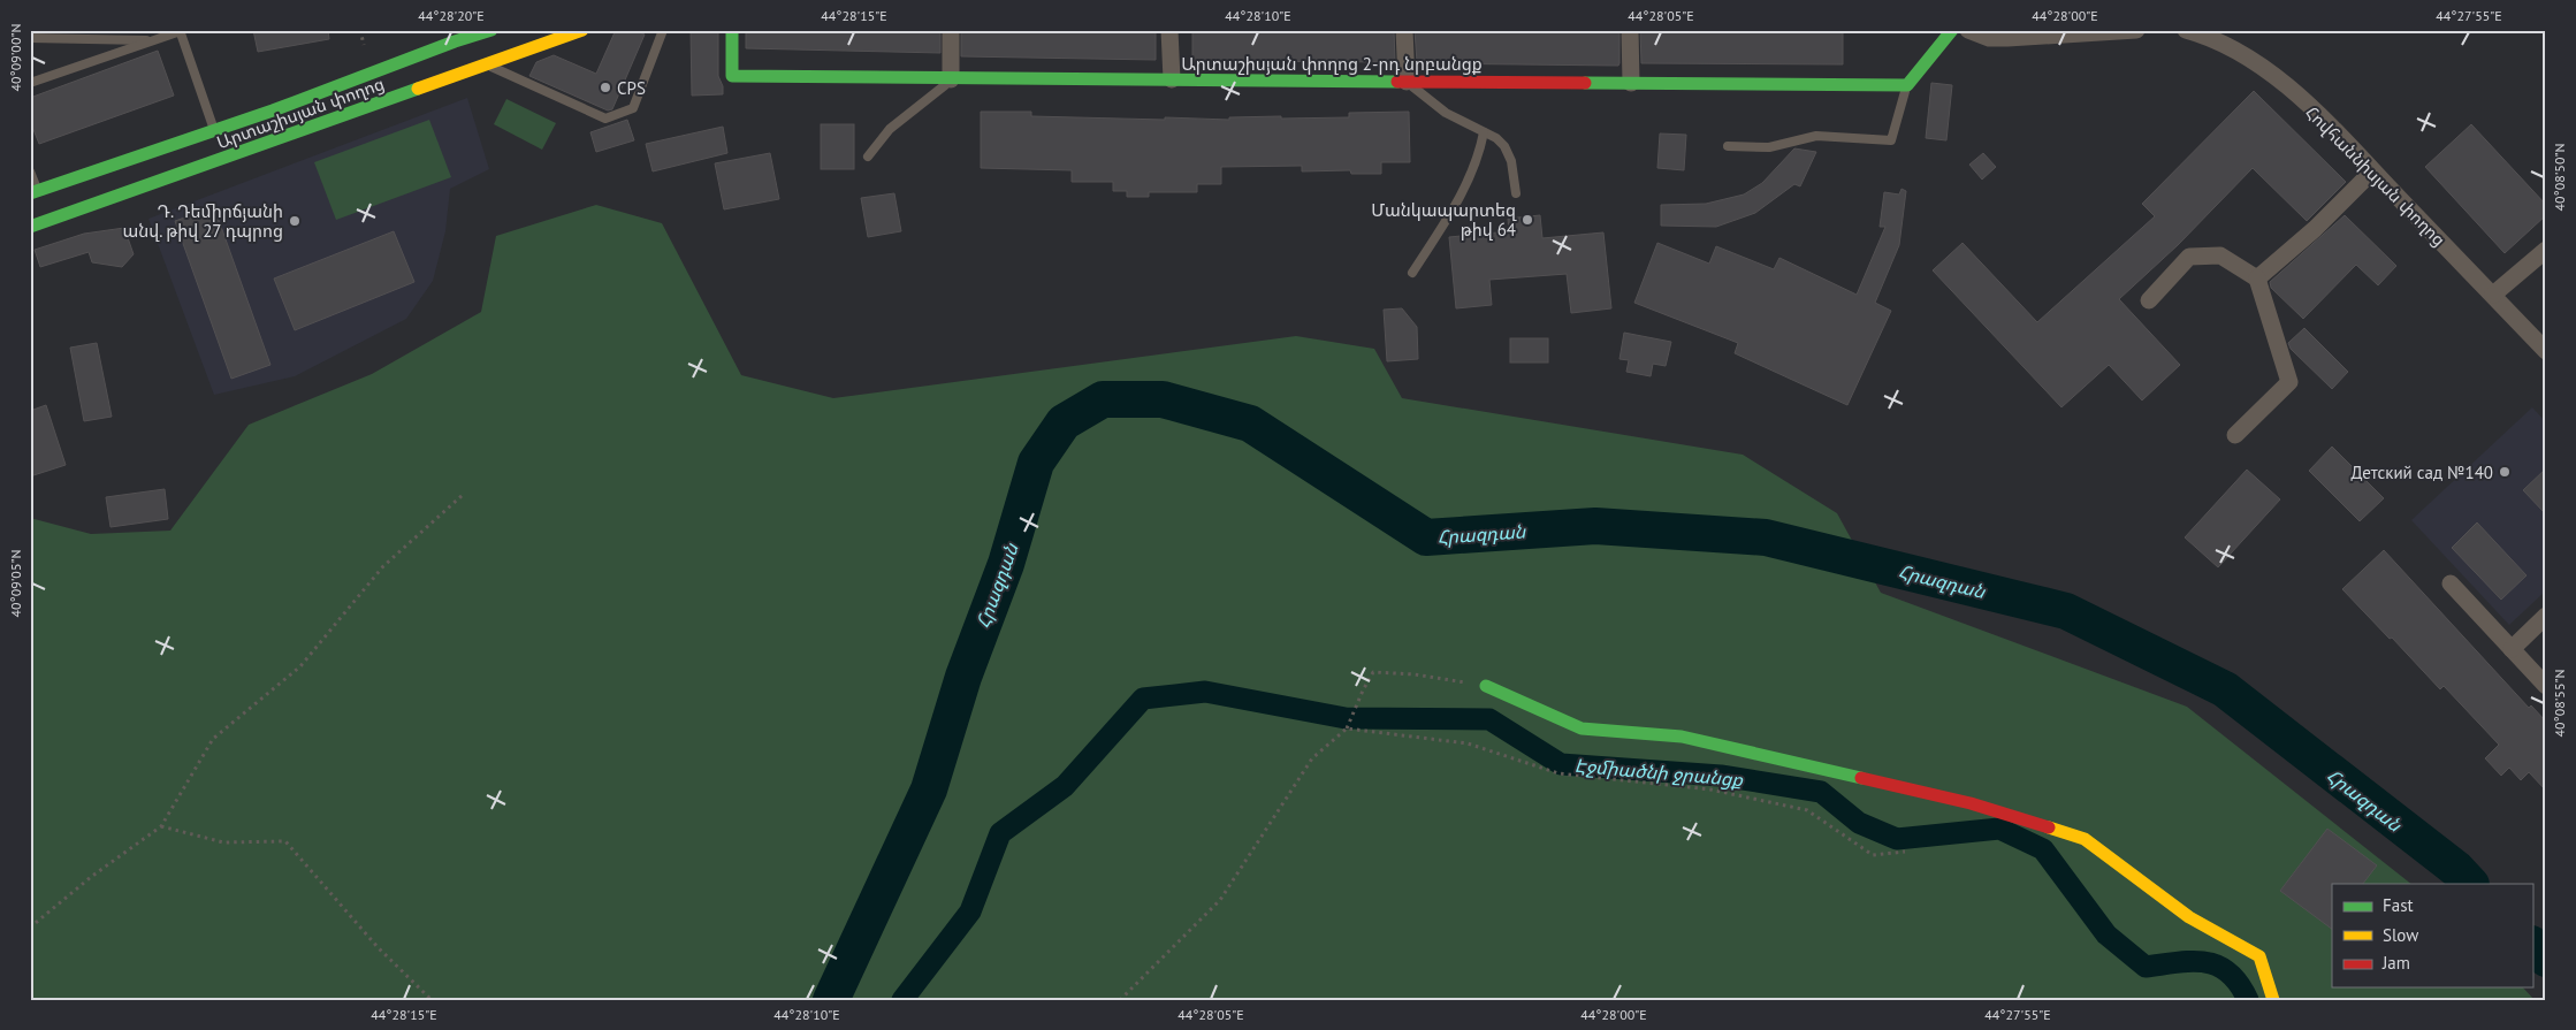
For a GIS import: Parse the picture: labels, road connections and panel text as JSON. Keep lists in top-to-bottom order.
{
  "streets": {
    "street": ["Արտաշիսյան փողոց 2-րդ նրբանցք", "Արտաշիսյան փողոց", "Հովհաննիսյան փողոց"]
  },
  "water": ["Հրազդան", "Էջմիածնի ջրանցք"],
  "places": [
    "CPS",
    "Մանկապարտեզ թիվ 64",
    "Դ. Դեմիրճյանի անվ. թիվ 27 դպրոց",
    "Детский сад №140"
  ],
  "legend": ["Fast", "Slow", "Jam"],
  "coordinates": [
    "44°28'20\"E",
    "44°28'15\"E",
    "44°28'10\"E",
    "44°28'05\"E",
    "44°28'00\"E",
    "44°27'55\"E",
    "40°09'00\"N",
    "40°08'50\"N",
    "40°09'05\"N",
    "40°08'55\"N"
  ]
}
